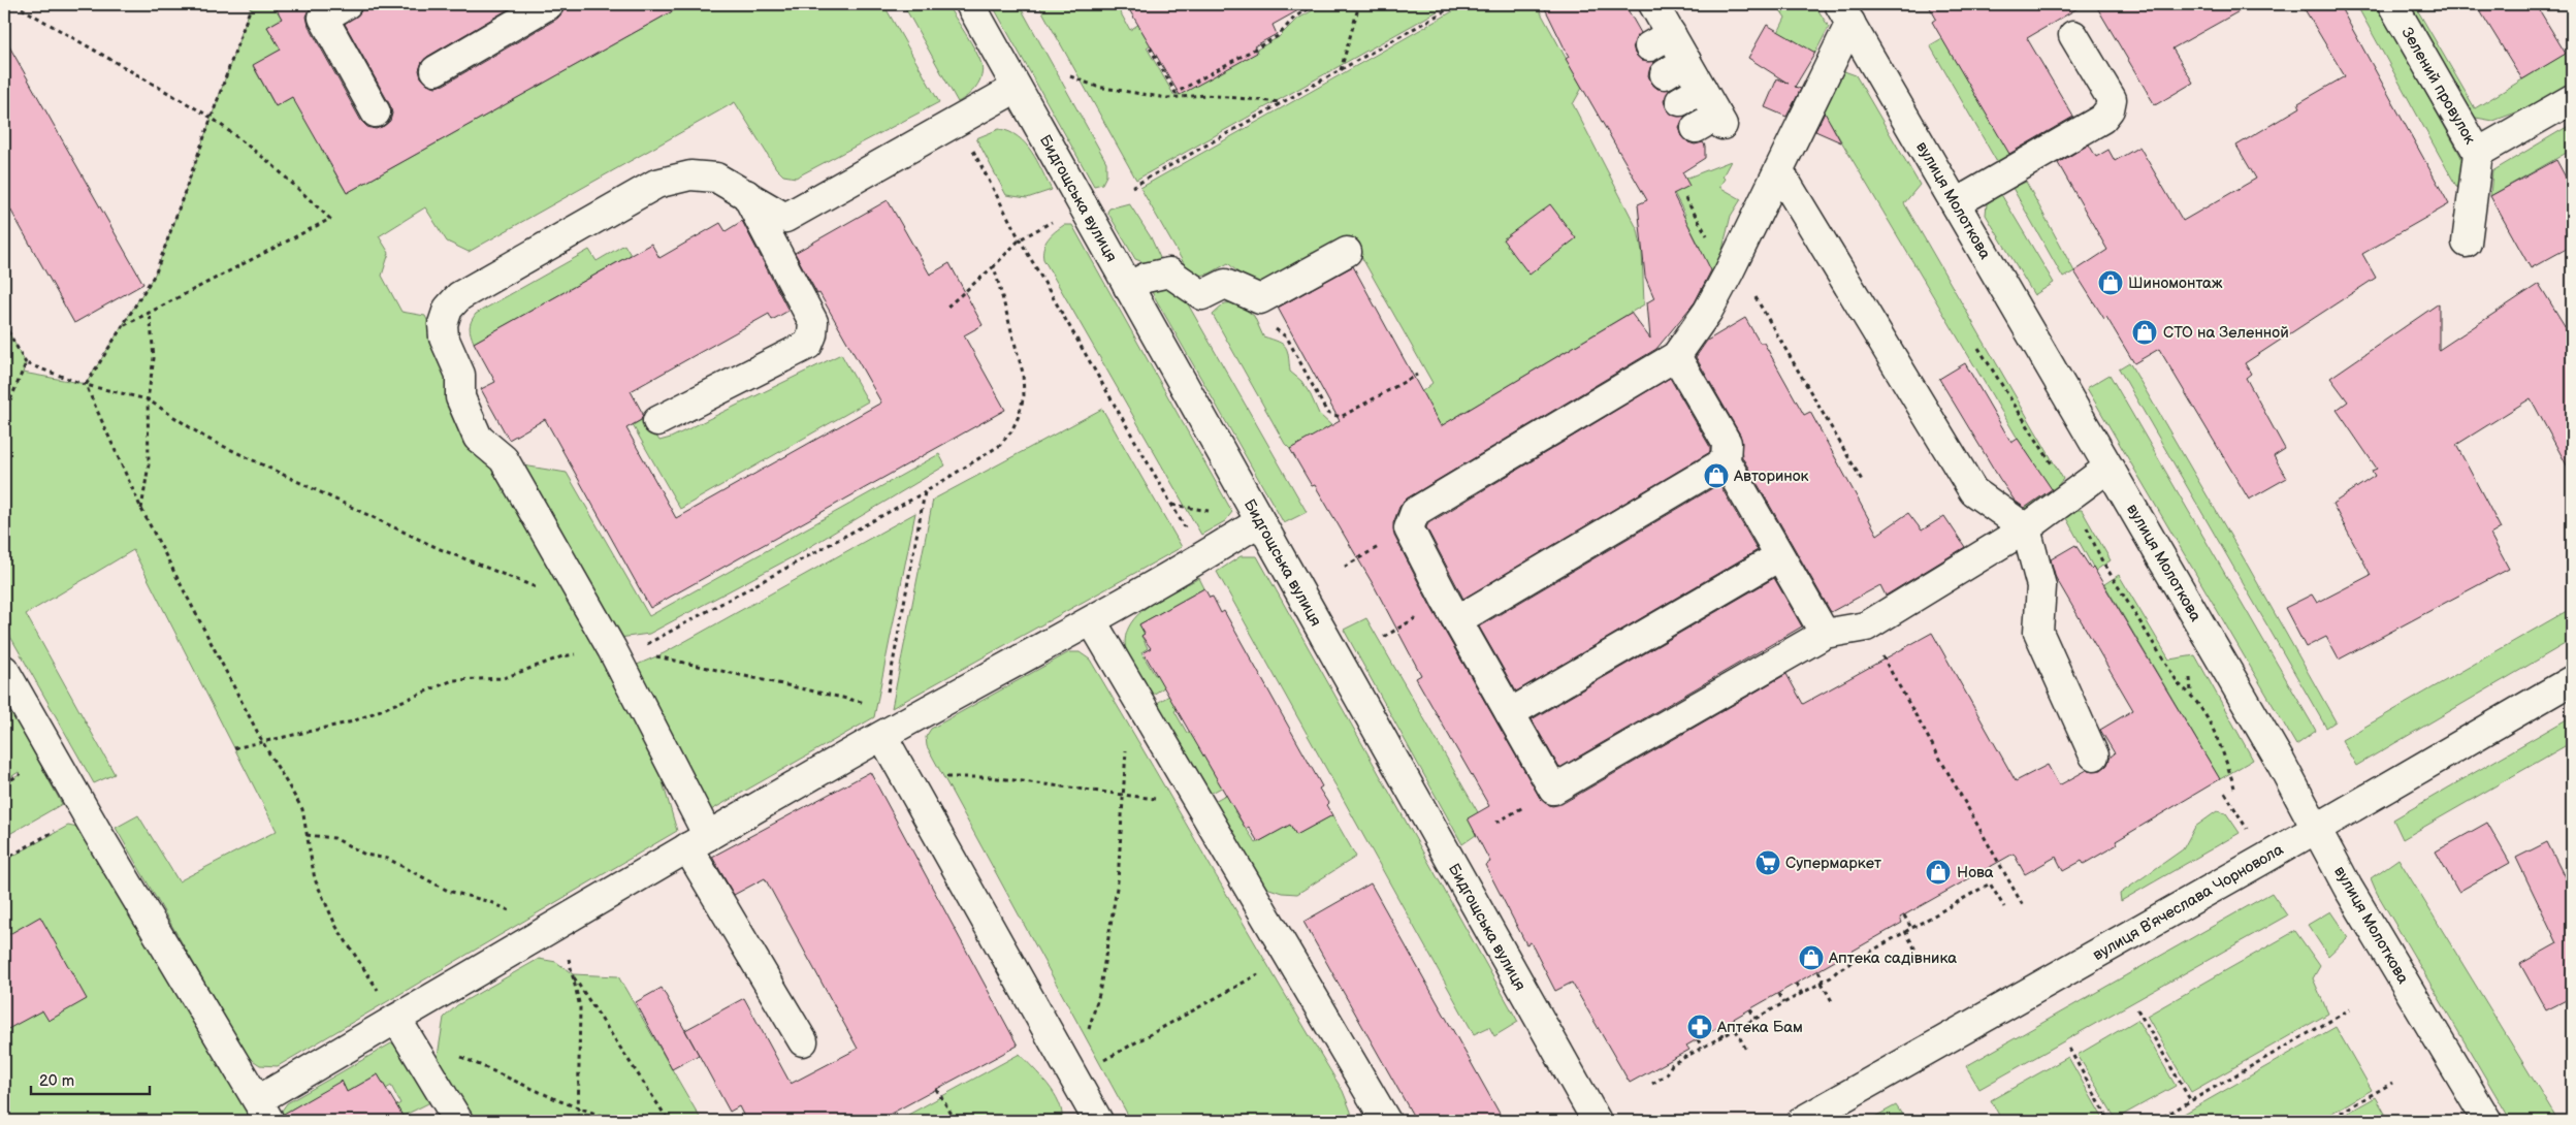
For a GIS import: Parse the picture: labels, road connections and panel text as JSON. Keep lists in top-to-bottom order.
{
  "streets": {
    "street": [
      "Зелений провулок",
      "Бидгощська вулиця",
      "вулиця Молоткова",
      "вулиця Вʼячеслава Чорновола"
    ]
  },
  "crossings": [
    ["вулиця Молоткова", "вулиця Вʼячеслава Чорновола"]
  ],
  "places": {
    "shop": [
      "Шиномонтаж",
      "СТО на Зеленной",
      "Авторинок",
      "Нова",
      "Аптека садівника"
    ],
    "supermarket": ["Супермаркет"],
    "pharmacy": ["Аптека Бам"]
  },
  "scale_bar": "20 m"
}
